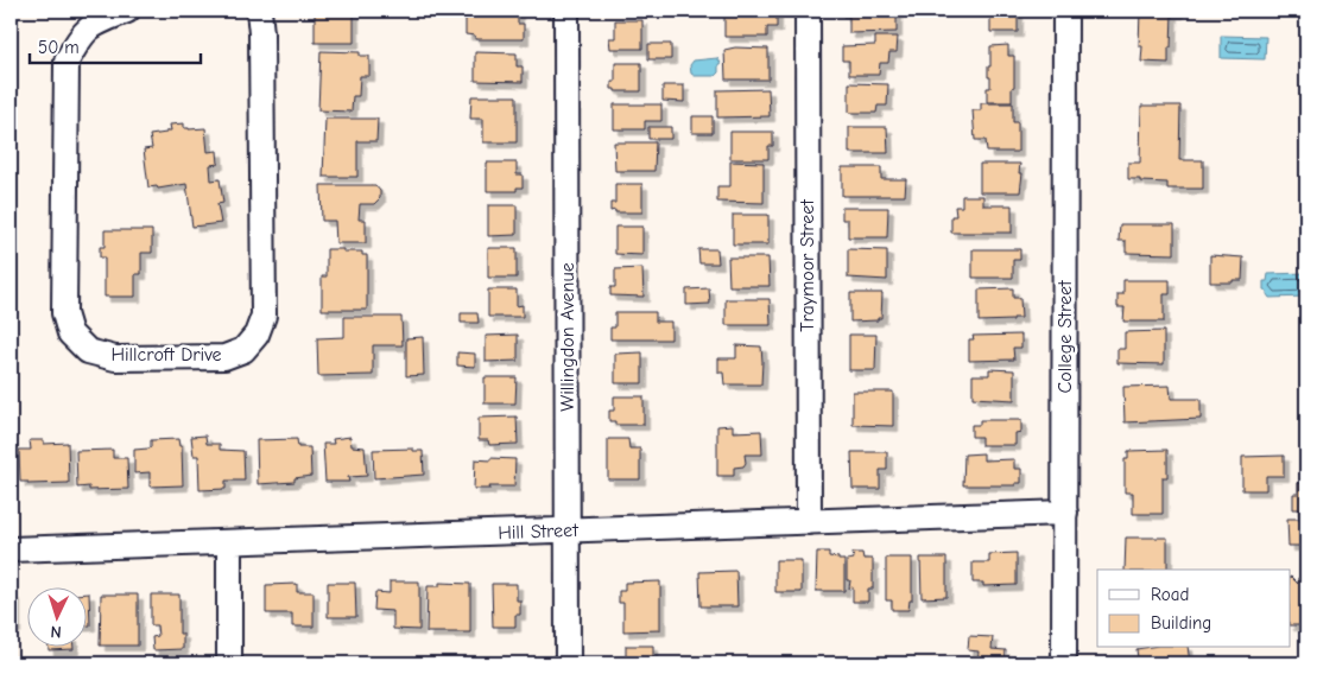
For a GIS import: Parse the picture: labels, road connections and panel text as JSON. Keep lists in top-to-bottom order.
{
  "streets": {
    "street": [
      "Traymoor Street",
      "Willingdon Avenue",
      "College Street",
      "Hillcroft Drive",
      "Hill Street"
    ]
  },
  "crossings": [
    ["Traymoor Street", "Hill Street"],
    ["Willingdon Avenue", "Hill Street"],
    ["College Street", "Hill Street"]
  ],
  "legend": ["Road", "Building"],
  "scale_bar": "50 m",
  "north": "bottom"
}
